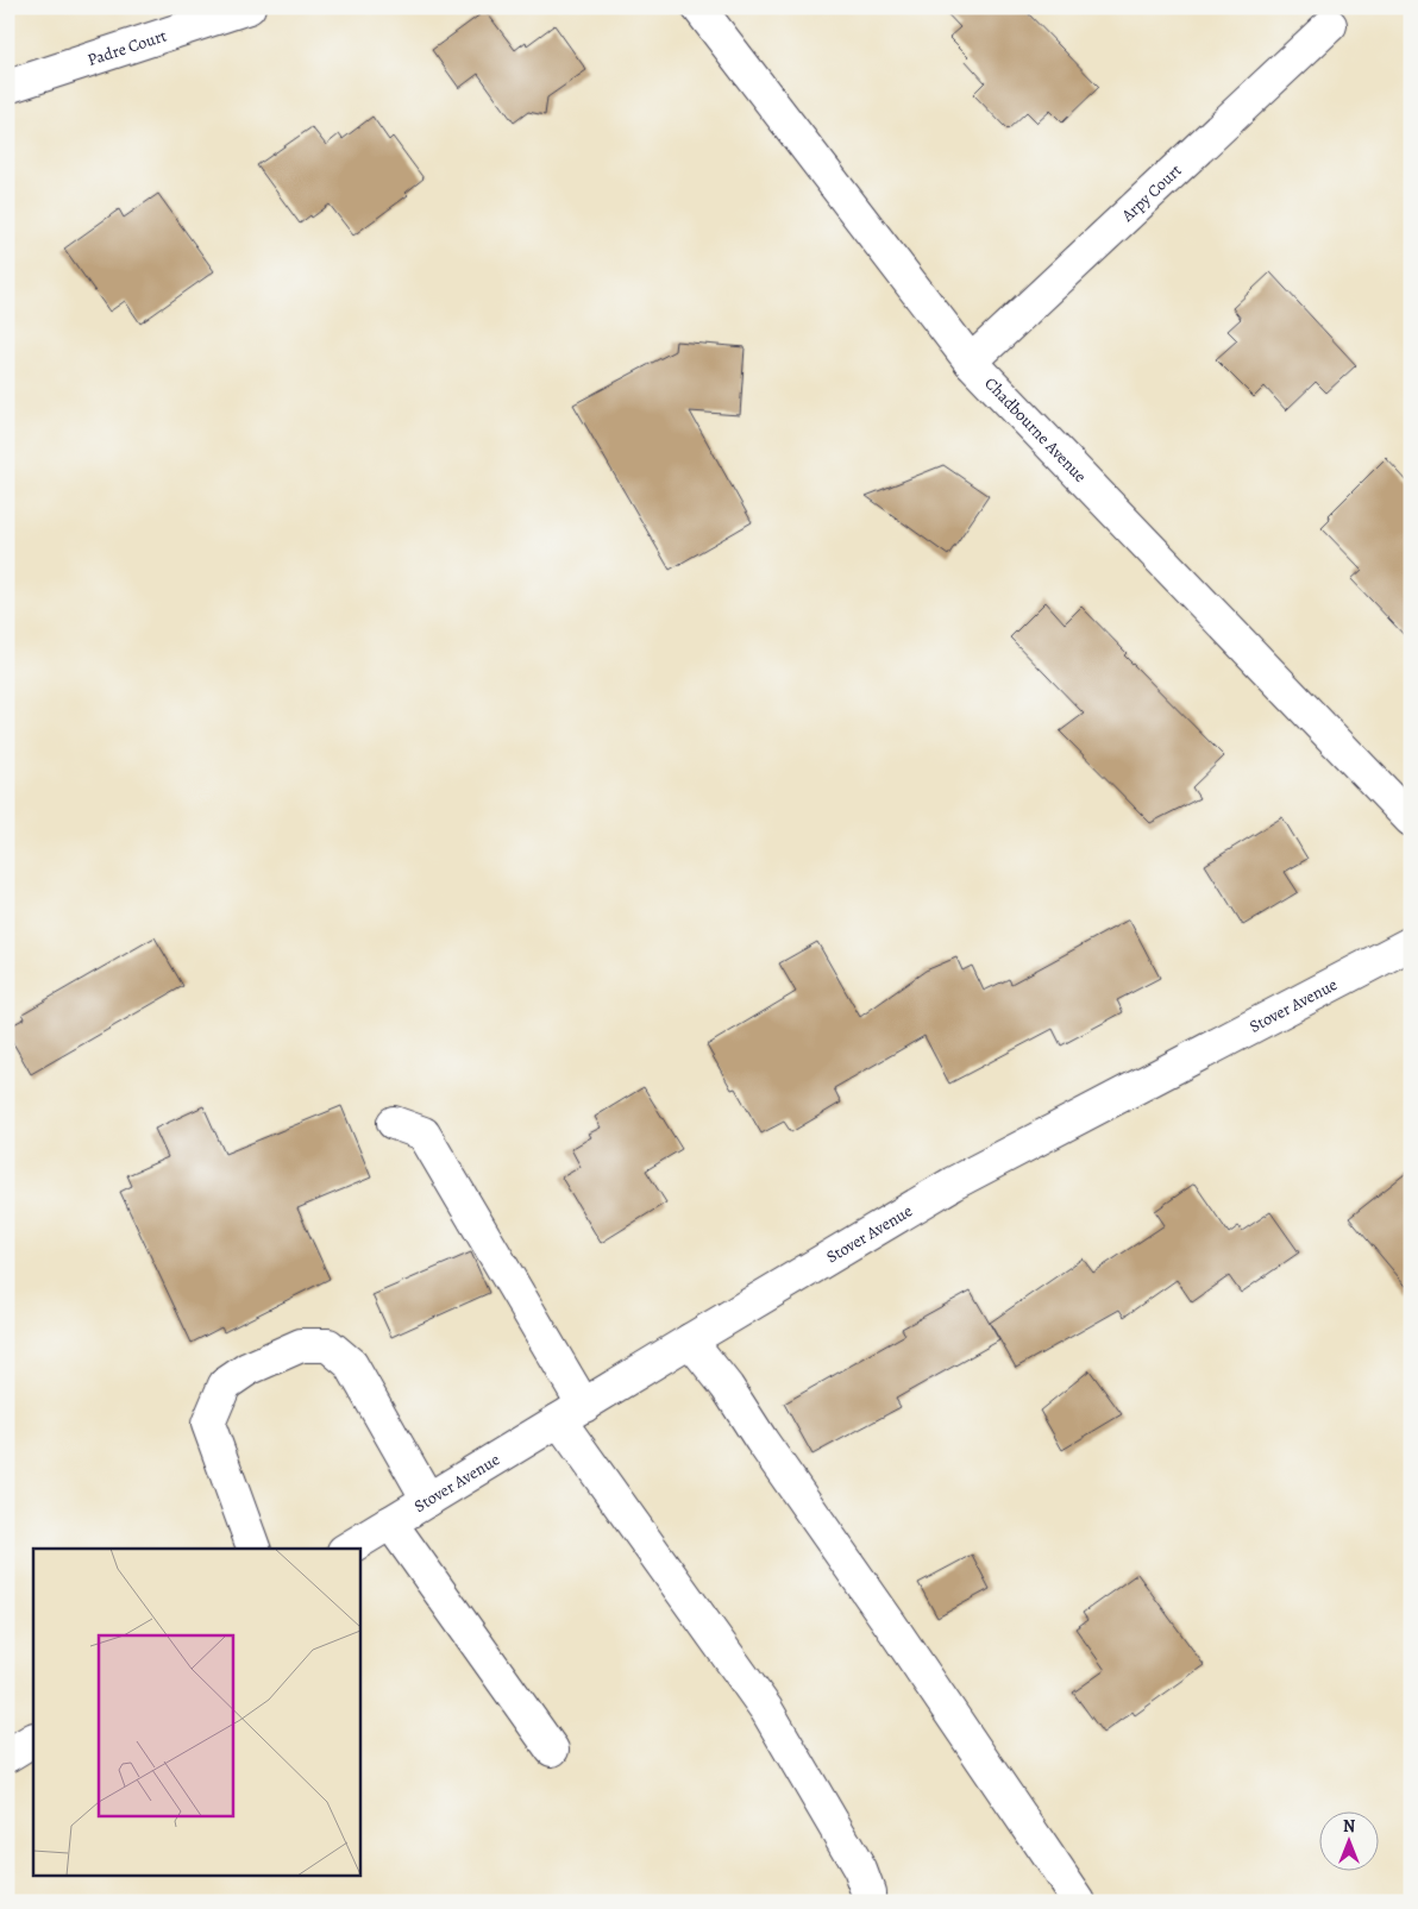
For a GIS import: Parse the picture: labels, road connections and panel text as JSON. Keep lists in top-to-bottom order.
{
  "streets": {
    "street": [
      "Padre Court",
      "Arpy Court",
      "Chadbourne Avenue",
      "Stover Avenue"
    ]
  },
  "crossings": [
    ["Arpy Court", "Chadbourne Avenue"]
  ],
  "north": "top"
}
